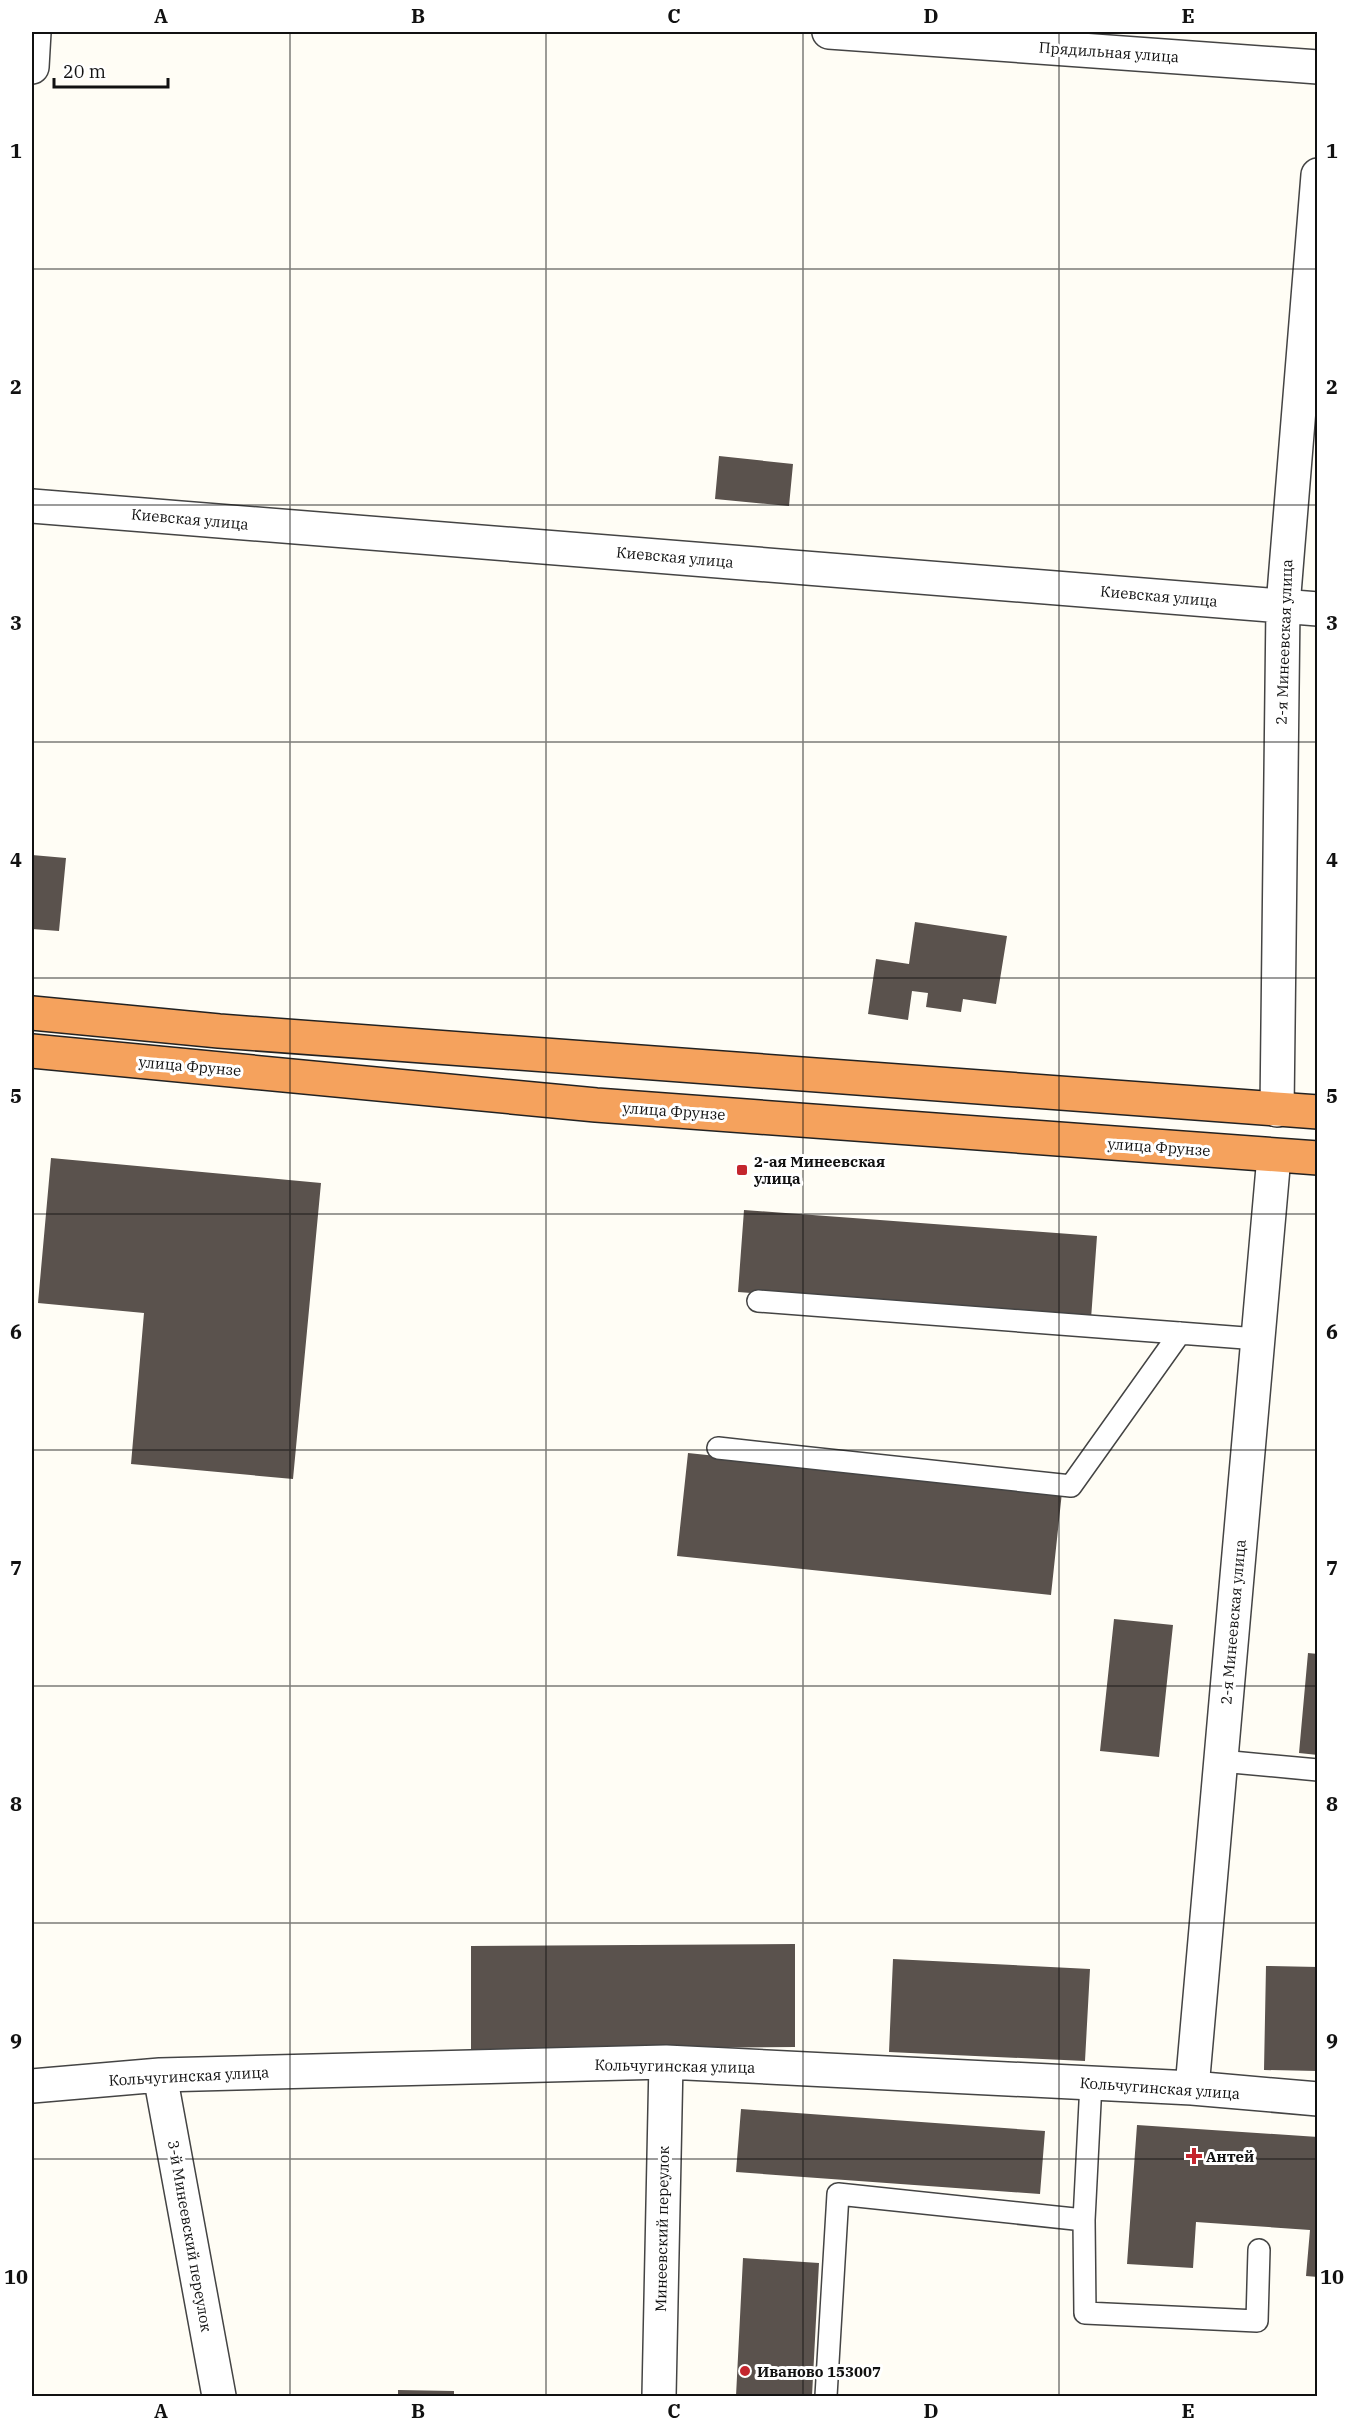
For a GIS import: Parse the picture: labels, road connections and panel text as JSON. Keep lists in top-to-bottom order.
{
  "streets": {
    "highway": ["улица Фрунзе"],
    "street": [
      "Прядильная улица",
      "Киевская улица",
      "2-я Минеевская улица",
      "Кольчугинская улица",
      "Минеевский переулок",
      "3-й Минеевский переулок"
    ]
  },
  "crossings": [
    ["Киевская улица", "2-я Минеевская улица"],
    ["2-я Минеевская улица", "улица Фрунзе"],
    ["2-я Минеевская улица", "Кольчугинская улица"],
    ["Кольчугинская улица", "Минеевский переулок"],
    ["Кольчугинская улица", "3-й Минеевский переулок"]
  ],
  "places": {
    "transit": ["2-ая Минеевская улица"],
    "health": ["Антей"],
    "other": ["Иваново 153007"]
  },
  "scale_bar": "20 m",
  "grid": {
    "columns": [
      "A",
      "B",
      "C",
      "D",
      "E"
    ],
    "rows": [
      "1",
      "2",
      "3",
      "4",
      "5",
      "6",
      "7",
      "8",
      "9",
      "10"
    ]
  }
}
